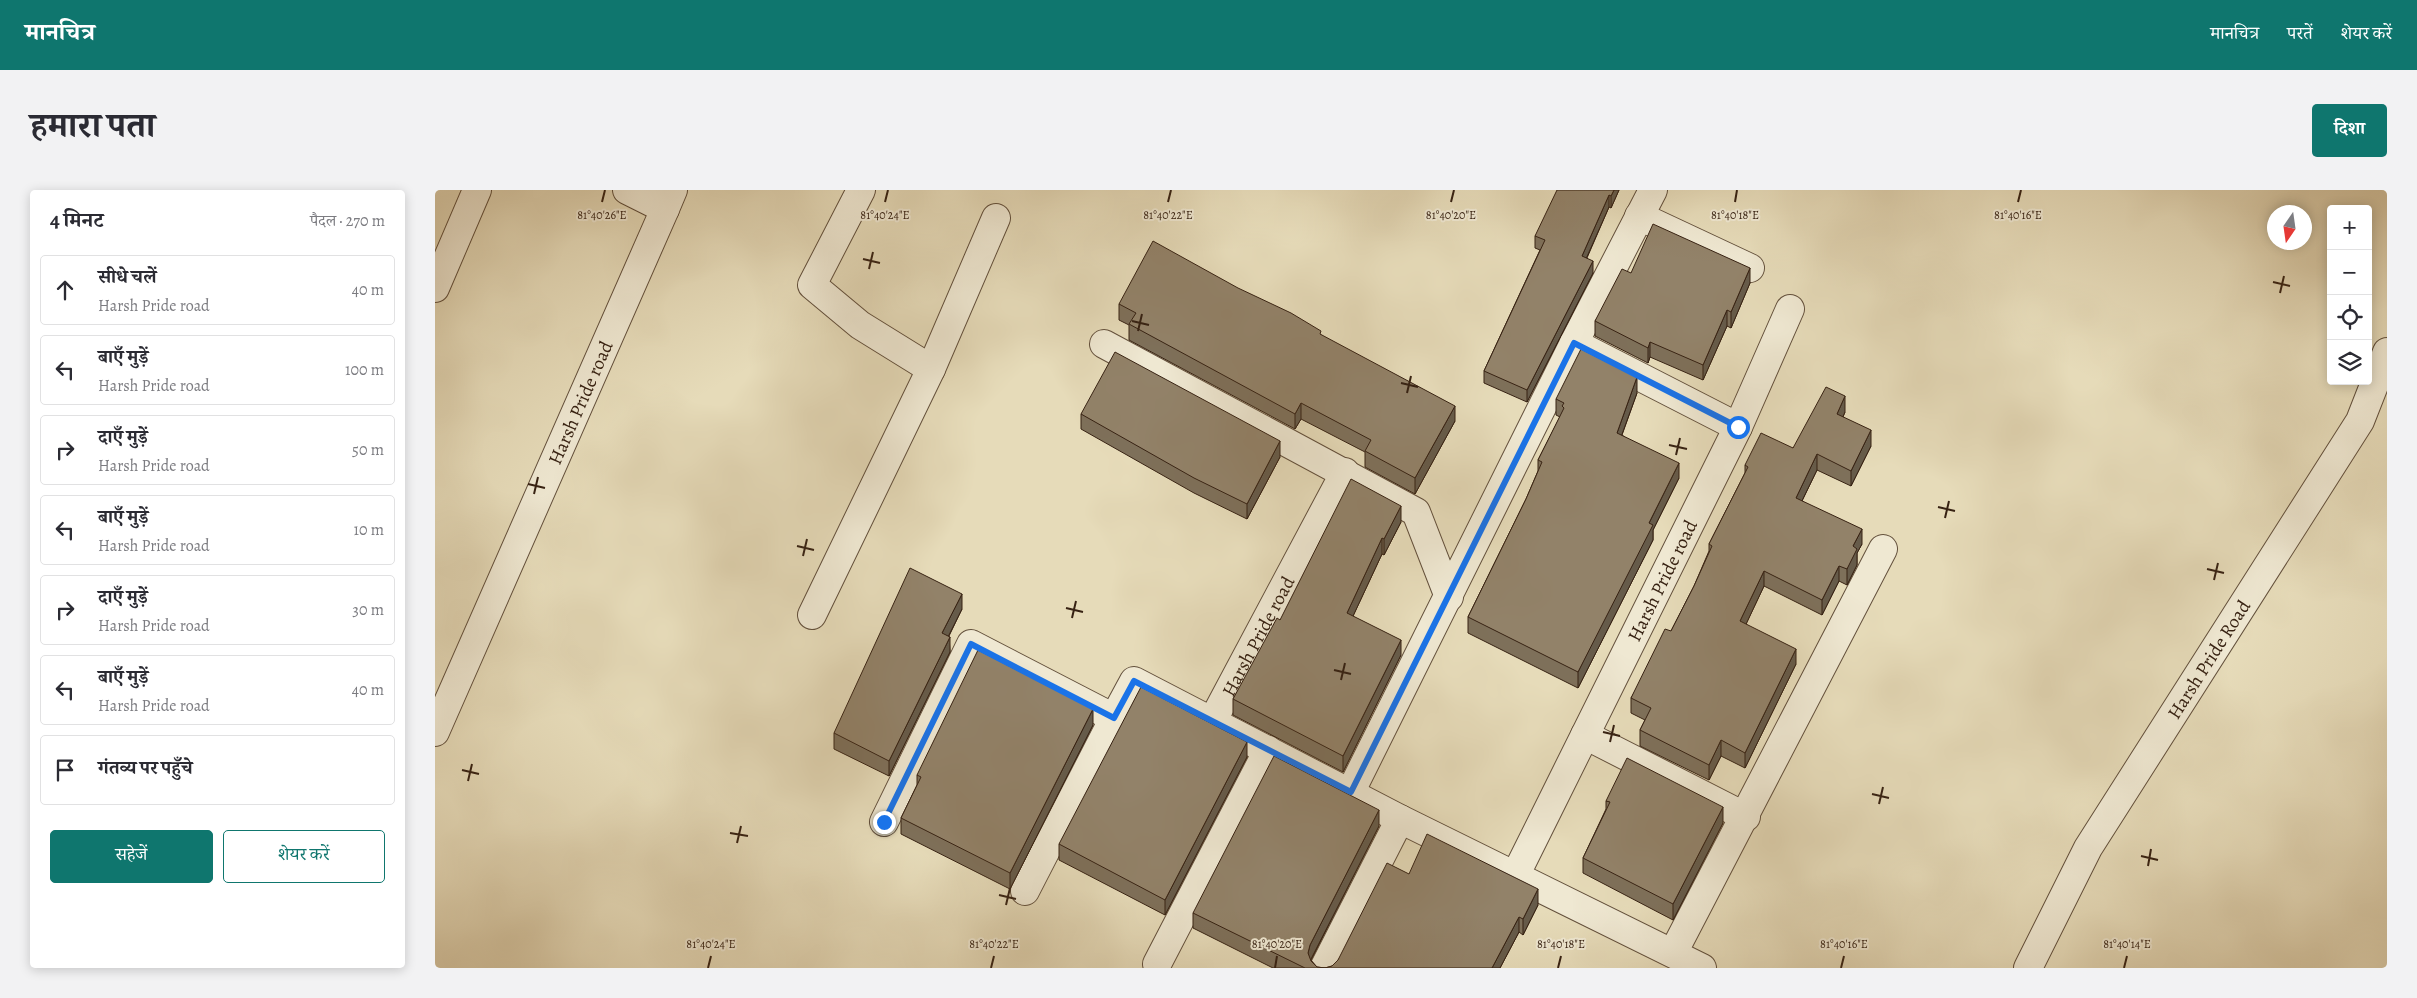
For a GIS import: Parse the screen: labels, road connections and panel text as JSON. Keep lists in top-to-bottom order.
{
  "streets": {
    "street": ["Harsh Pride road", "Harsh Pride Road"]
  },
  "north": "bottom",
  "page": {
    "header": "मानचित्र",
    "nav": ["मानचित्र", "परतें", "शेयर करें"],
    "title": "हमारा पता",
    "buttons": [
      "दिशा",
      ["सहेजें", "शेयर करें"]
    ],
    "heading": ["4 मिनट", "पैदल · 270 m"],
    "map_buttons": ["+", "−"],
    "list": [
      ["सीधे चलें", "Harsh Pride road", "40 m"],
      ["बाएँ मुड़ें", "Harsh Pride road", "100 m"],
      ["दाएँ मुड़ें", "Harsh Pride road", "50 m"],
      ["बाएँ मुड़ें", "Harsh Pride road", "10 m"],
      ["दाएँ मुड़ें", "Harsh Pride road", "30 m"],
      ["बाएँ मुड़ें", "Harsh Pride road", "40 m"],
      "गंतव्य पर पहुँचे"
    ]
  },
  "coordinates": [
    "81°40'26\"E",
    "81°40'24\"E",
    "81°40'22\"E",
    "81°40'20\"E",
    "81°40'18\"E",
    "81°40'16\"E",
    "81°40'14\"E"
  ]
}
